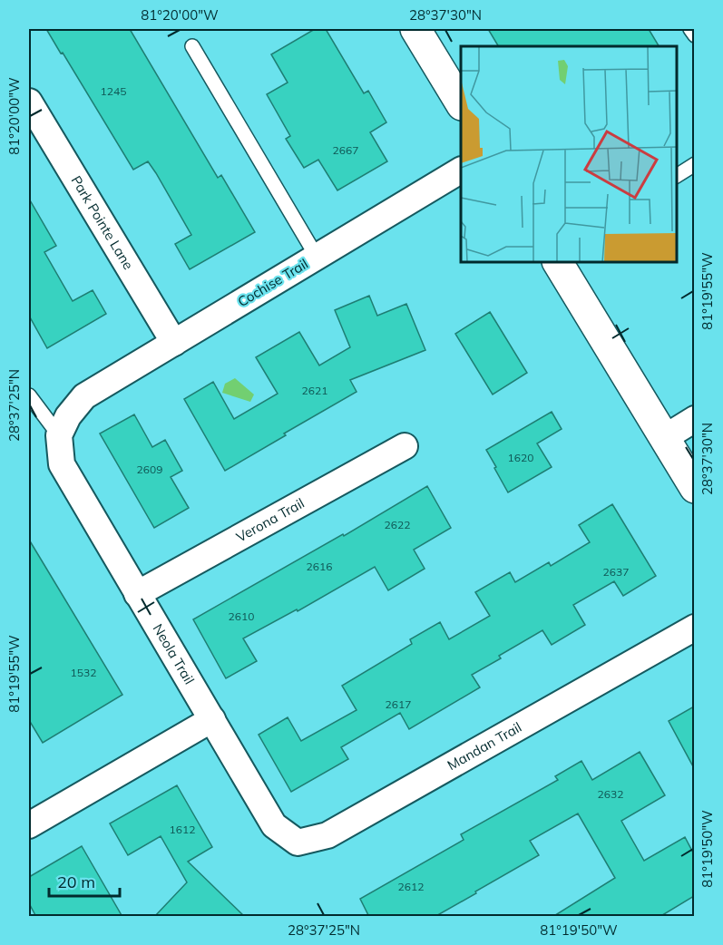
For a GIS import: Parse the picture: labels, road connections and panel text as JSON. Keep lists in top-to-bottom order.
{
  "streets": {
    "street": [
      "Park Pointe Lane",
      "Cochise Trail",
      "Verona Trail",
      "Neola Trail",
      "Mandan Trail"
    ]
  },
  "crossings": [
    ["Park Pointe Lane", "Cochise Trail"],
    ["Cochise Trail", "Neola Trail"],
    ["Verona Trail", "Neola Trail"],
    ["Neola Trail", "Mandan Trail"]
  ],
  "house_numbers": [
    "1245",
    "2667",
    "2621",
    "1620",
    "2609",
    "2622",
    "2616",
    "2637",
    "2610",
    "1532",
    "2617",
    "2632",
    "1612",
    "2612"
  ],
  "scale_bar": "20 m",
  "coordinates": [
    "81°20'00\"W",
    "28°37'30\"N",
    "81°19'55\"W",
    "28°37'25\"N",
    "81°19'50\"W"
  ]
}
